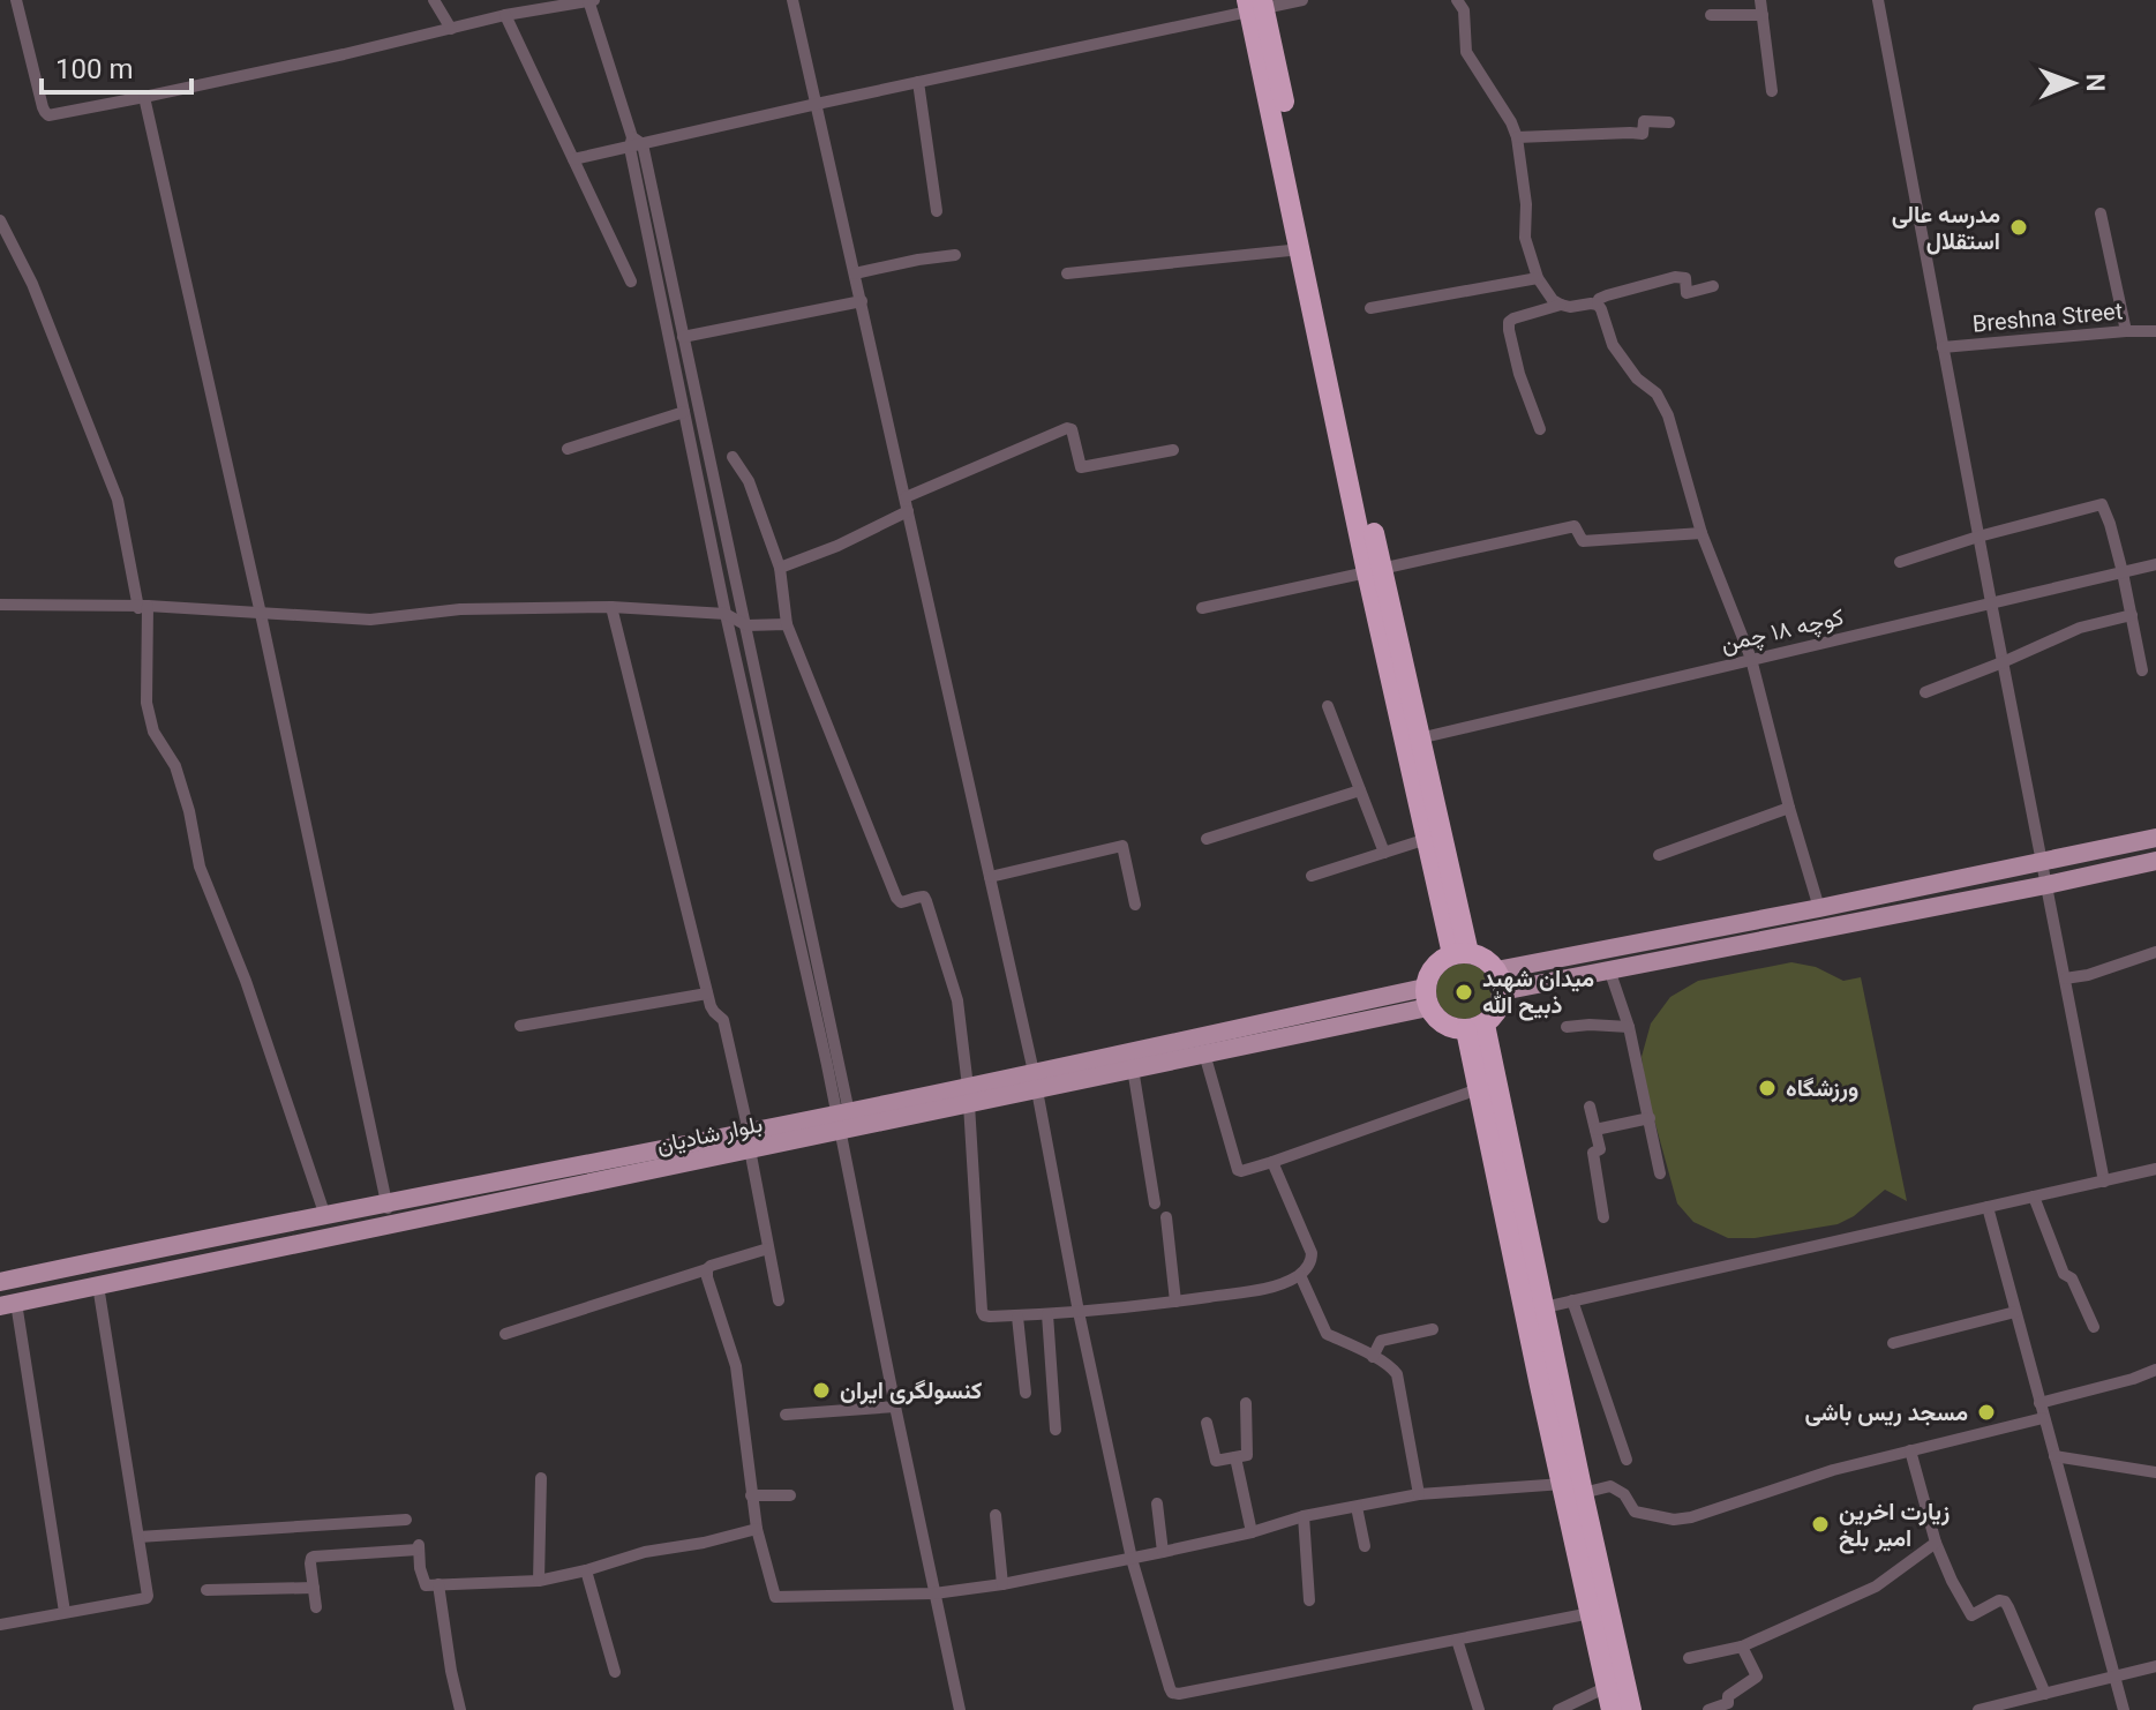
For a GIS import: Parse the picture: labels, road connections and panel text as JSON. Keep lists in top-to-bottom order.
{
  "streets": {
    "main road": ["بلوار شادیان"],
    "street": ["Breshna Street", "كوچه ١٨ چمن"]
  },
  "places": [
    "مدرسه عالی استقلال",
    "میدان شهید ذبیح الله",
    "ورزشگاه",
    "کنسولگری ایران",
    "مسجد ریس باشی",
    "زیارت اخرین امیر بلخ"
  ],
  "scale_bar": "100 m",
  "north": "right"
}
